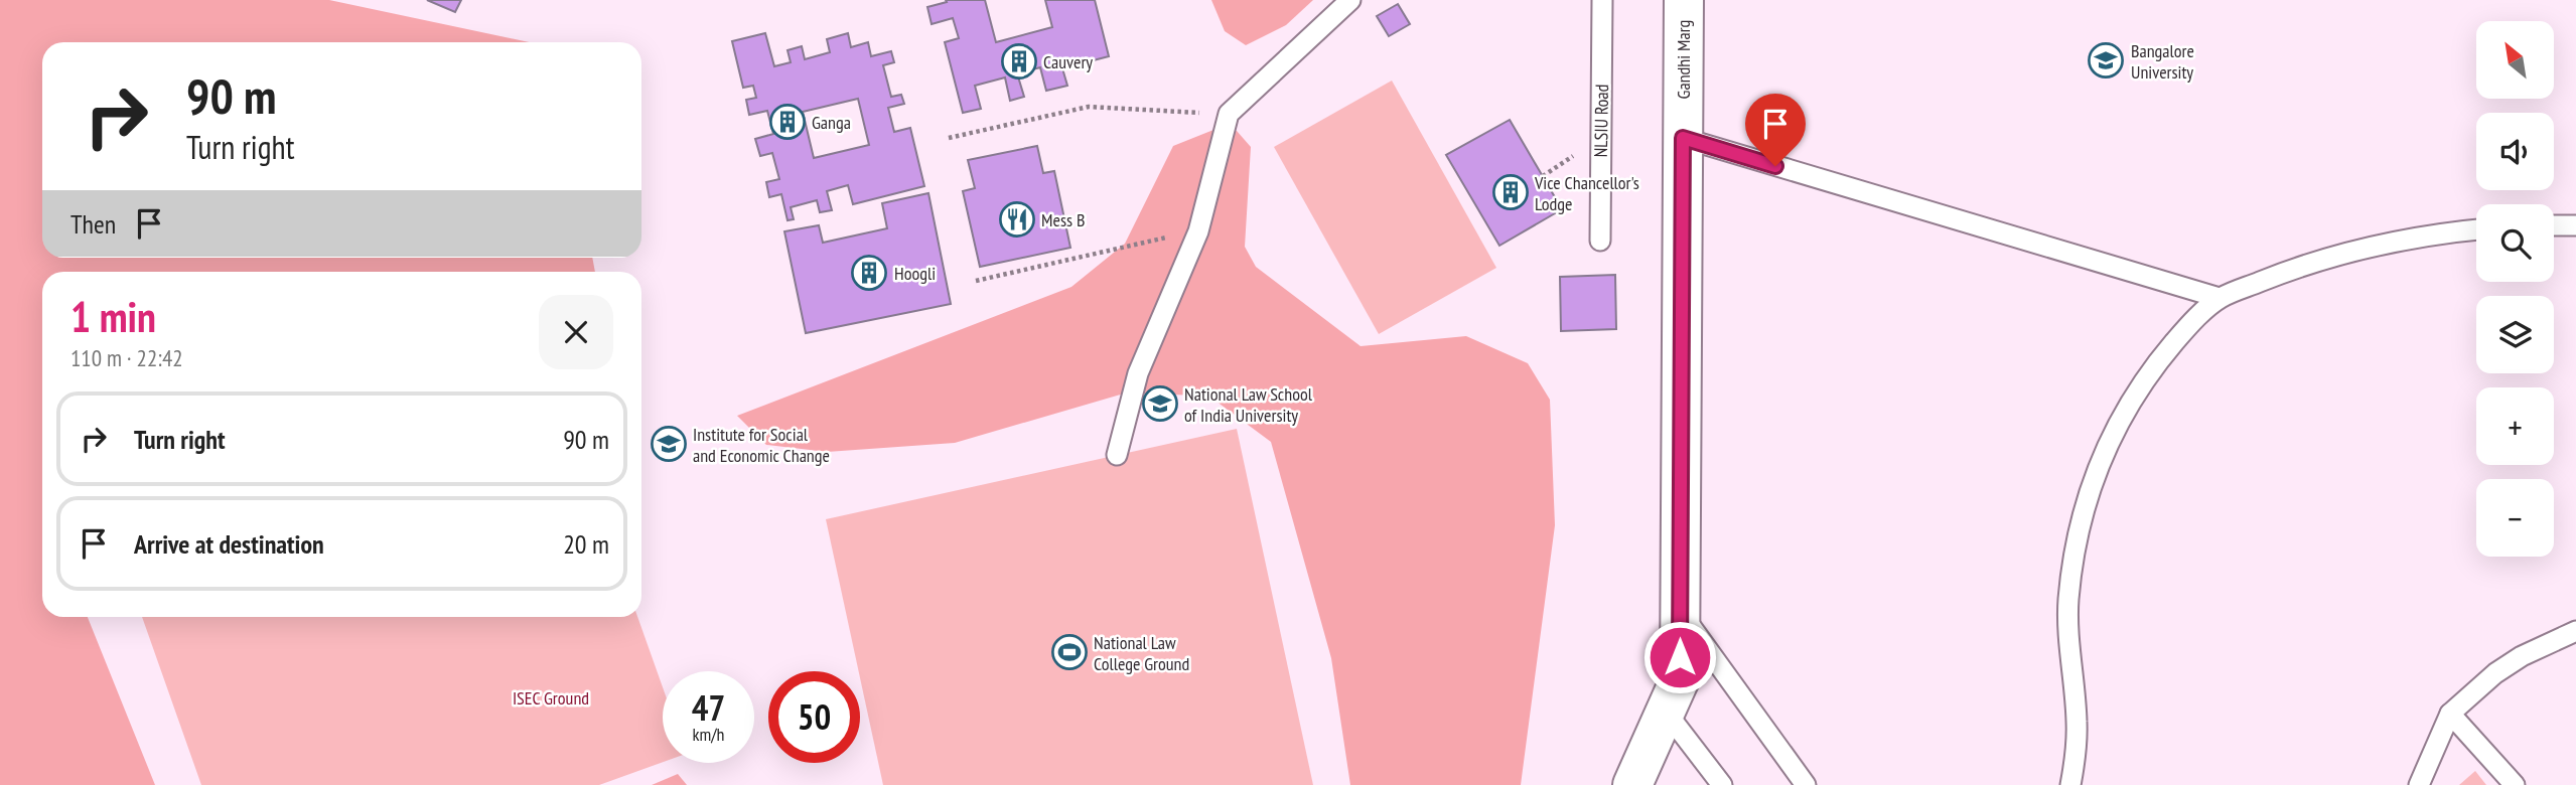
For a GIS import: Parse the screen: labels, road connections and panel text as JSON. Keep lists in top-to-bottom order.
{
  "streets": {
    "main road": ["Gandhi Marg"],
    "lane": ["NLSIU Road"]
  },
  "parks": ["ISEC Ground"],
  "places": {
    "school or university": ["Bangalore University", "National Law School of India University", "Institute for Social and Economic Change"],
    "building": [
      "Cauvery",
      "Ganga",
      "Vice Chancellor's Lodge",
      "Hoogli"
    ],
    "restaurant": ["Mess B"],
    "sports": ["National Law College Ground"]
  },
  "north": "top left",
  "page": {
    "map_buttons": ["+", "−"],
    "turn": ["90 m", "Turn right"],
    "then": "Then",
    "heading": ["1 min", "110 m · 22:42"],
    "list": [
      {
        "name": "Turn right",
        "value": "90 m"
      },
      {
        "name": "Arrive at destination",
        "value": "20 m"
      }
    ],
    "speed": "47 km/h",
    "limit": "50"
  }
}
